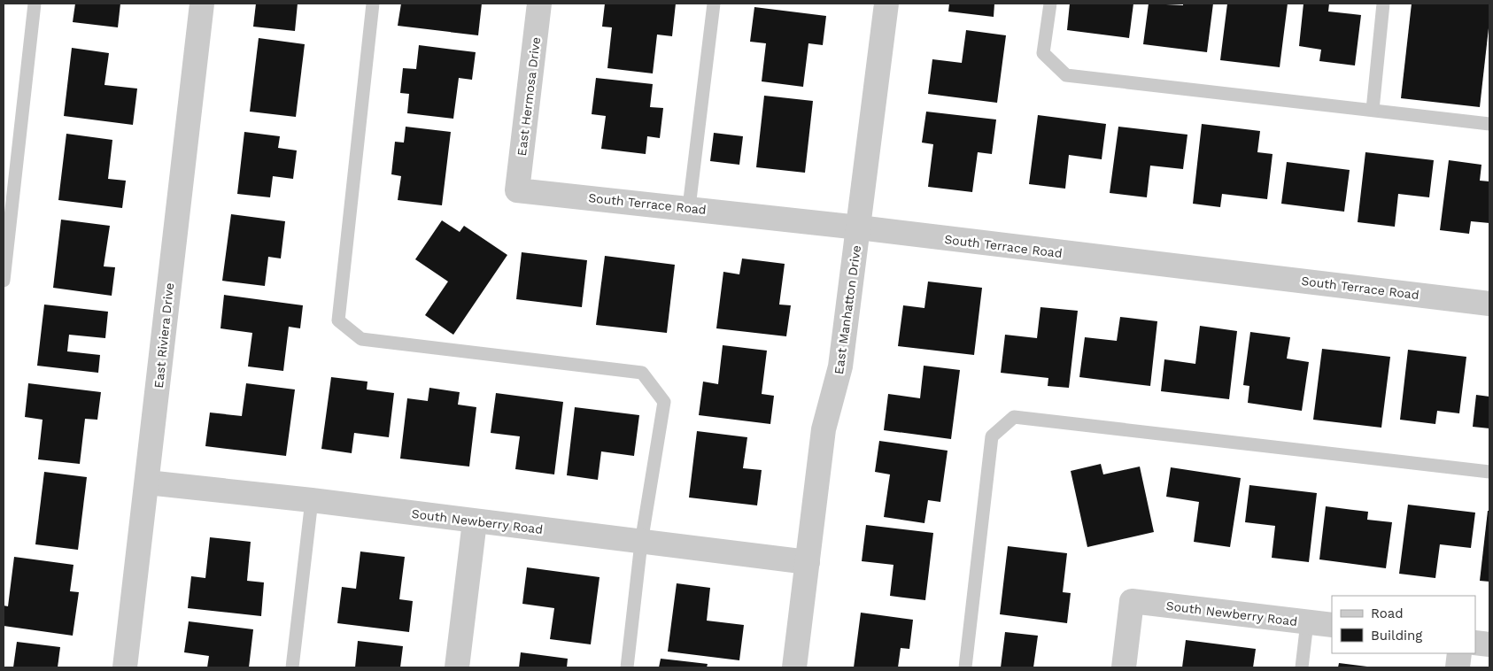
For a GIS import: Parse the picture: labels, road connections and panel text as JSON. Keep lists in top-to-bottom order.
{
  "streets": {
    "street": [
      "East Hermosa Drive",
      "South Terrace Road",
      "East Manhatton Drive",
      "East Riviera Drive",
      "South Newberry Road"
    ]
  },
  "crossings": [
    ["East Hermosa Drive", "South Terrace Road"],
    ["South Terrace Road", "East Manhatton Drive"],
    ["East Manhatton Drive", "South Newberry Road"],
    ["East Riviera Drive", "South Newberry Road"]
  ],
  "legend": ["Road", "Building"]
}
